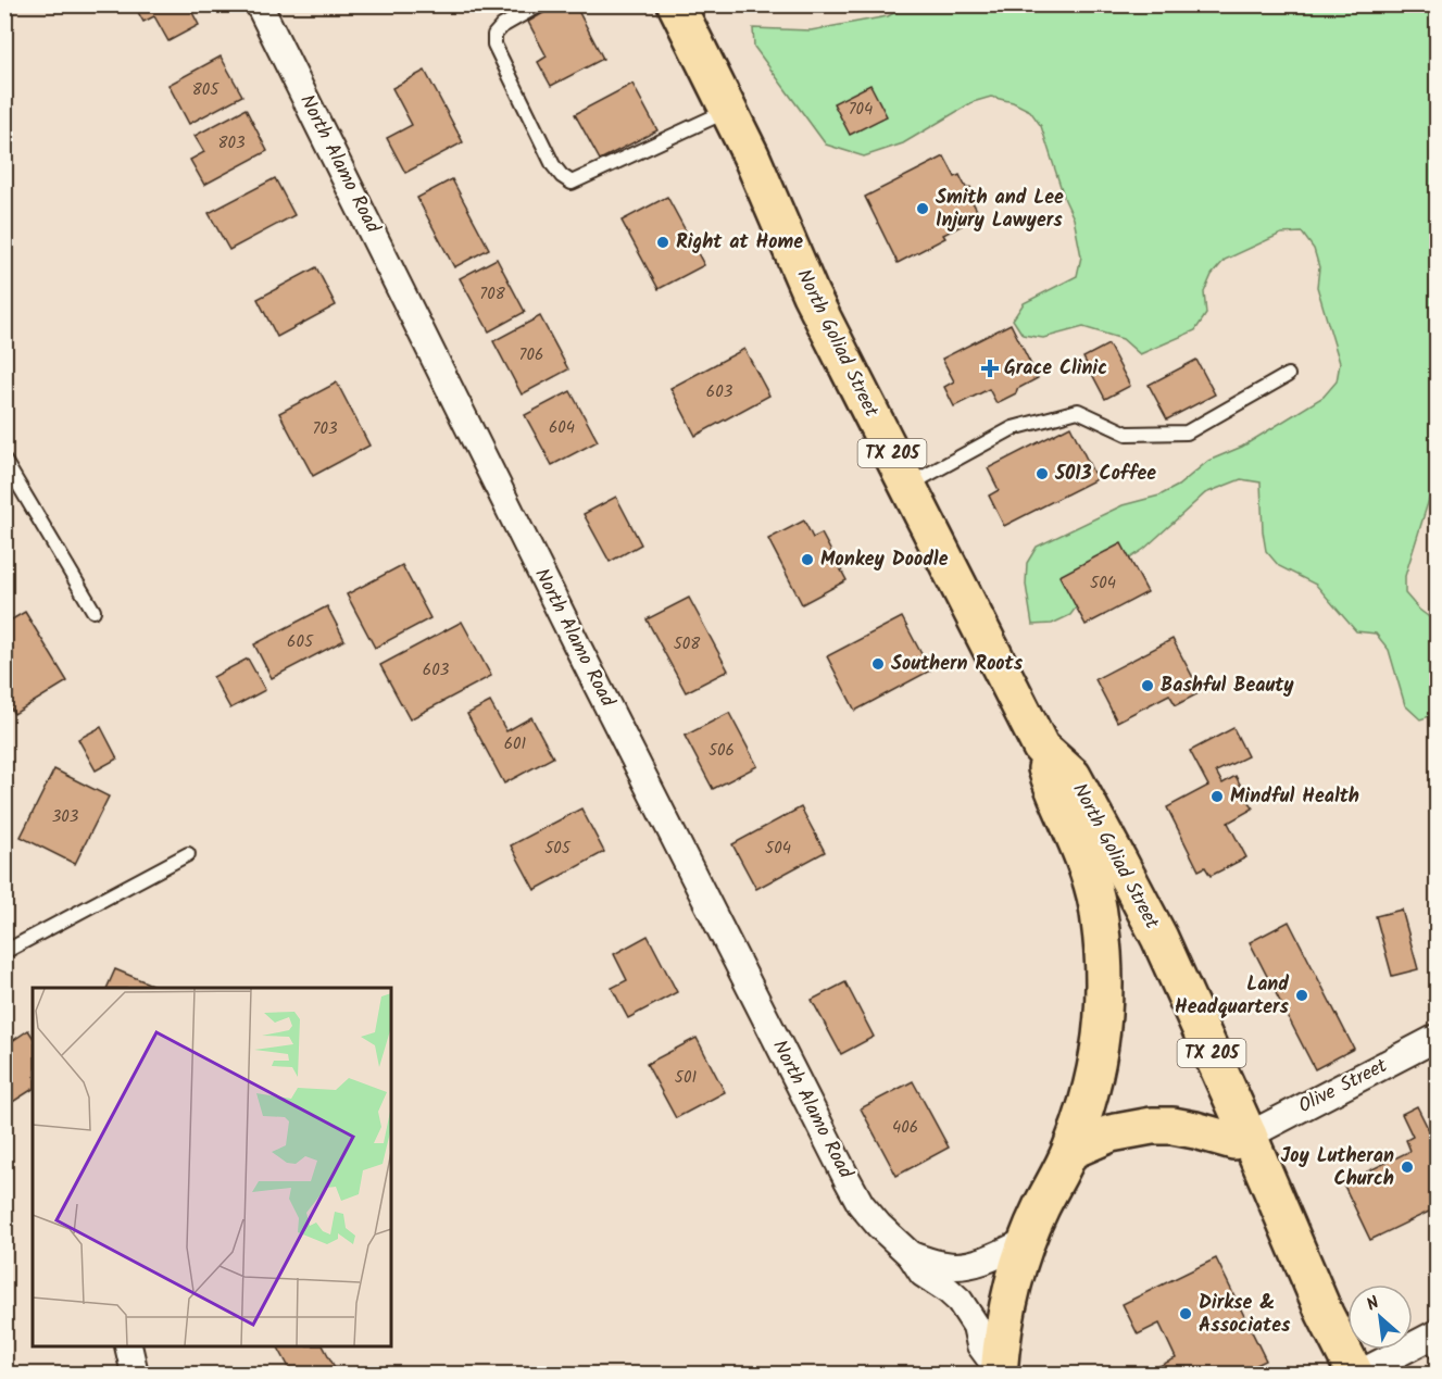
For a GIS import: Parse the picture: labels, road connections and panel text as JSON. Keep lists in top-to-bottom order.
{
  "streets": {
    "main road": ["North Alamo Road", "North Goliad Street", "TX 205"],
    "street": ["Olive Street"]
  },
  "crossings": [
    ["North Alamo Road", "North Goliad Street"],
    ["North Goliad Street", "Olive Street"]
  ],
  "places": {
    "other": [
      "Smith and Lee Injury Lawyers",
      "Right at Home",
      "5013 Coffee",
      "Monkey Doodle",
      "Southern Roots",
      "Bashful Beauty",
      "Mindful Health",
      "Land Headquarters",
      "Joy Lutheran Church",
      "Dirkse & Associates"
    ],
    "health": ["Grace Clinic"]
  },
  "house_numbers": [
    "805",
    "704",
    "803",
    "708",
    "706",
    "603",
    "604",
    "703",
    "504",
    "605",
    "508",
    "603",
    "601",
    "506",
    "303",
    "505",
    "504",
    "501",
    "406"
  ],
  "north": "top left"
}
